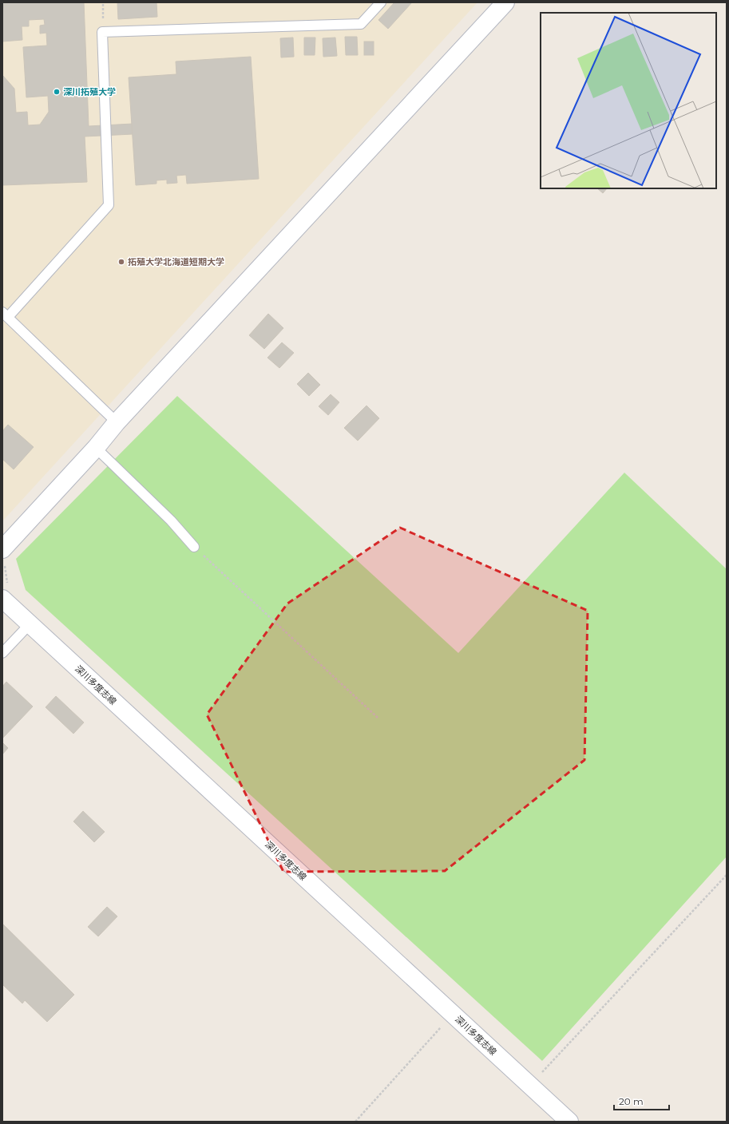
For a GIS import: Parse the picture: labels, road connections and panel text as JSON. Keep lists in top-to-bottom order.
{
  "streets": {
    "main road": ["深川多度志線"]
  },
  "places": ["深川拓殖大学", "拓殖大学北海道短期大学"],
  "scale_bar": "20 m"
}
